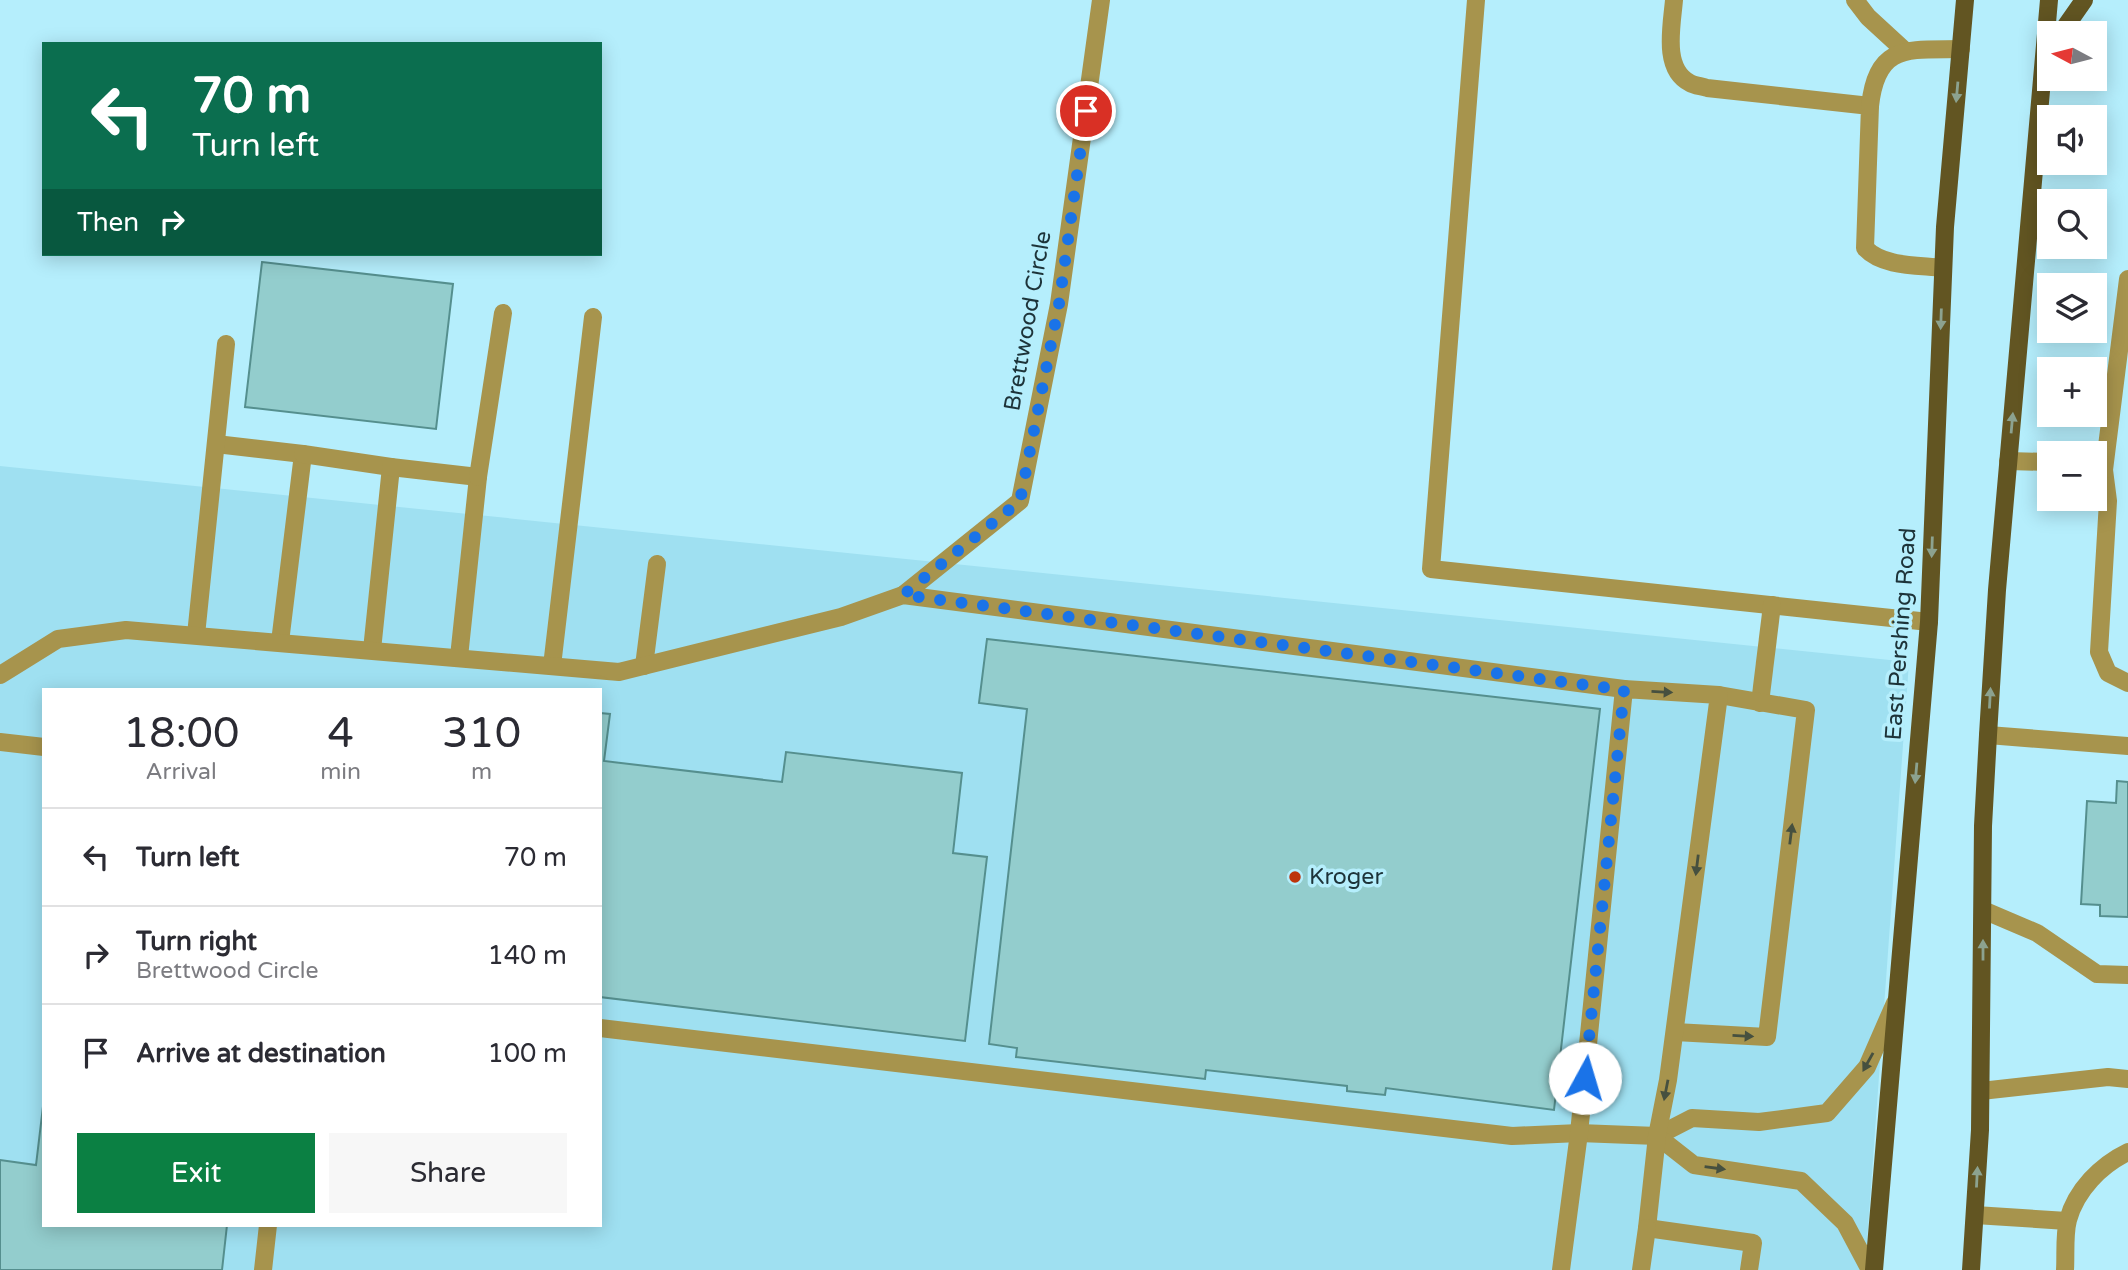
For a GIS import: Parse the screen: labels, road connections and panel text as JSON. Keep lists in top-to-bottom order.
{
  "streets": {
    "main road": ["East Pershing Road"],
    "lane": ["Brettwood Circle"]
  },
  "places": ["Kroger"],
  "north": "left",
  "page": {
    "map_buttons": ["+", "−"],
    "turn": ["70 m", "Turn left"],
    "then": "Then",
    "eta": [
      "18:00",
      "Arrival",
      "4",
      "min",
      "310",
      "m"
    ],
    "list": [
      {
        "name": "Turn left",
        "value": "70 m"
      },
      {
        "name": "Turn right",
        "note": "Brettwood Circle",
        "value": "140 m"
      },
      {
        "name": "Arrive at destination",
        "value": "100 m"
      }
    ],
    "buttons": ["Exit", "Share"]
  }
}
